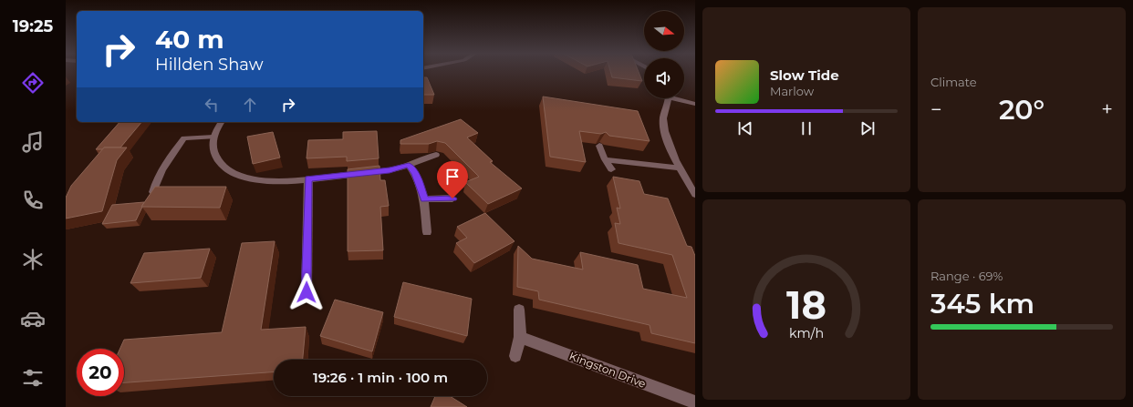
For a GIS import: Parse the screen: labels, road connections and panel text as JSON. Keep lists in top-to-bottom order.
{
  "streets": {
    "street": ["Kingston Drive"]
  },
  "north": "right",
  "page": {
    "tabs": "19:25",
    "tile": [
      "Climate",
      ["Range · 69%", "345 km"]
    ],
    "turn": ["40 m", "Hillden Shaw"],
    "song": ["Slow Tide", "Marlow"],
    "heat": ["−", "20°", "+"],
    "limit": "20",
    "trip": "19:26 · 1 min · 100 m",
    "gauge": ["18", "km/h"]
  }
}
